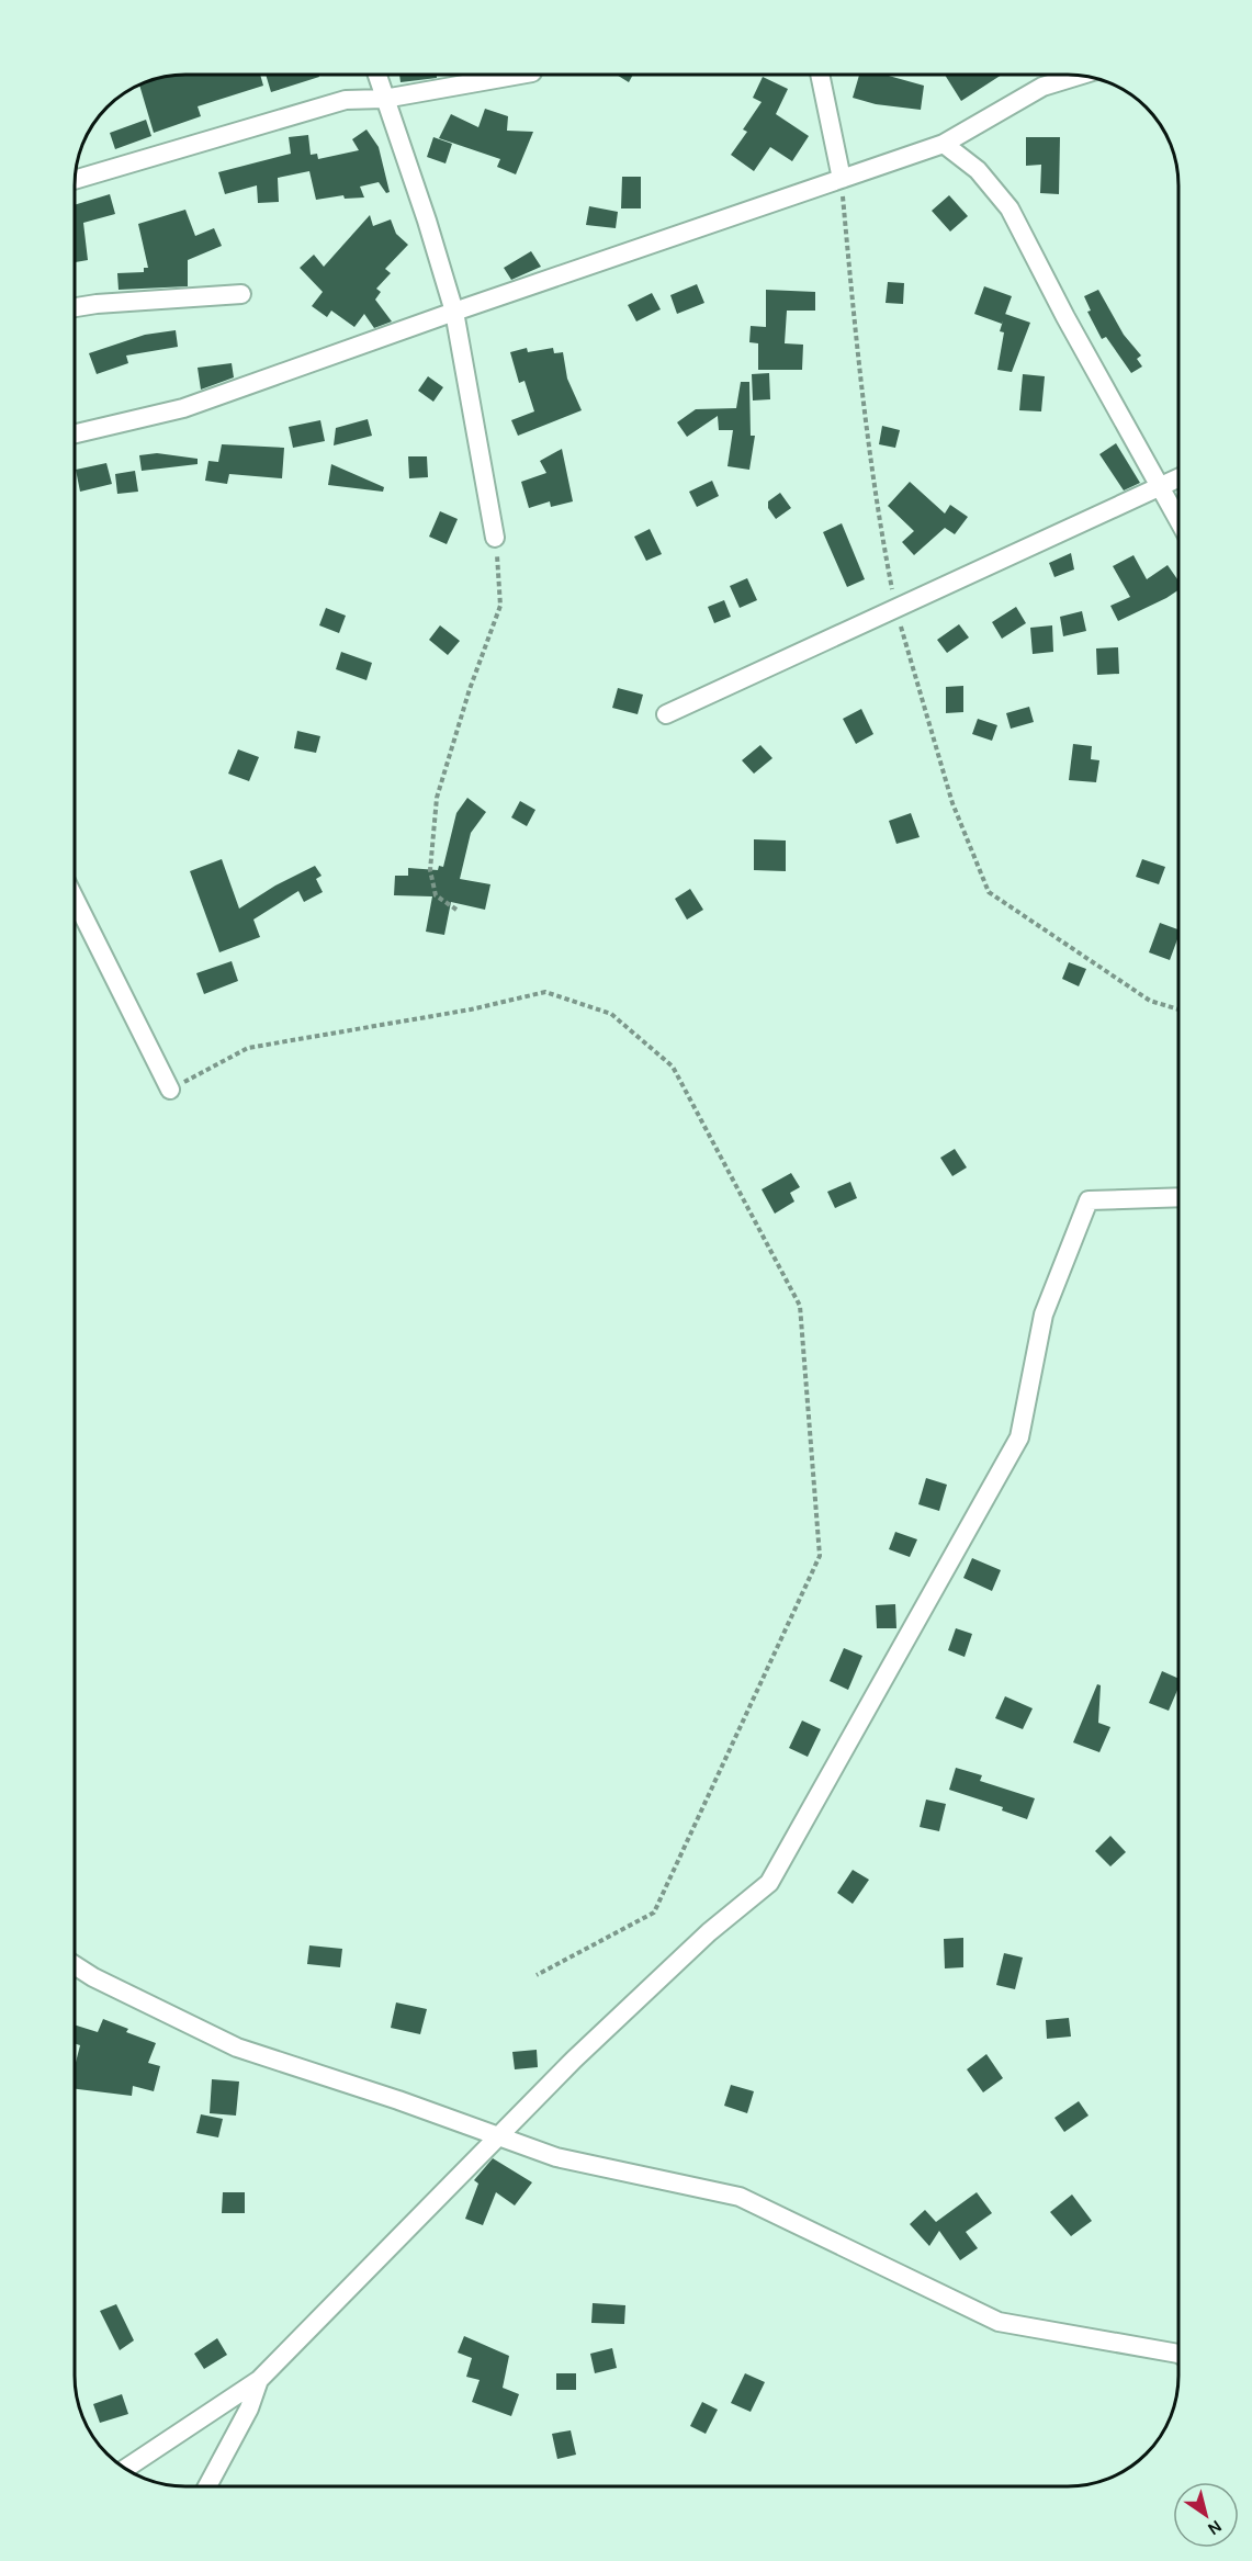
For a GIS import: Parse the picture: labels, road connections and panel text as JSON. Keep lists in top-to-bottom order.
{
  "north": "bottom right"
}
